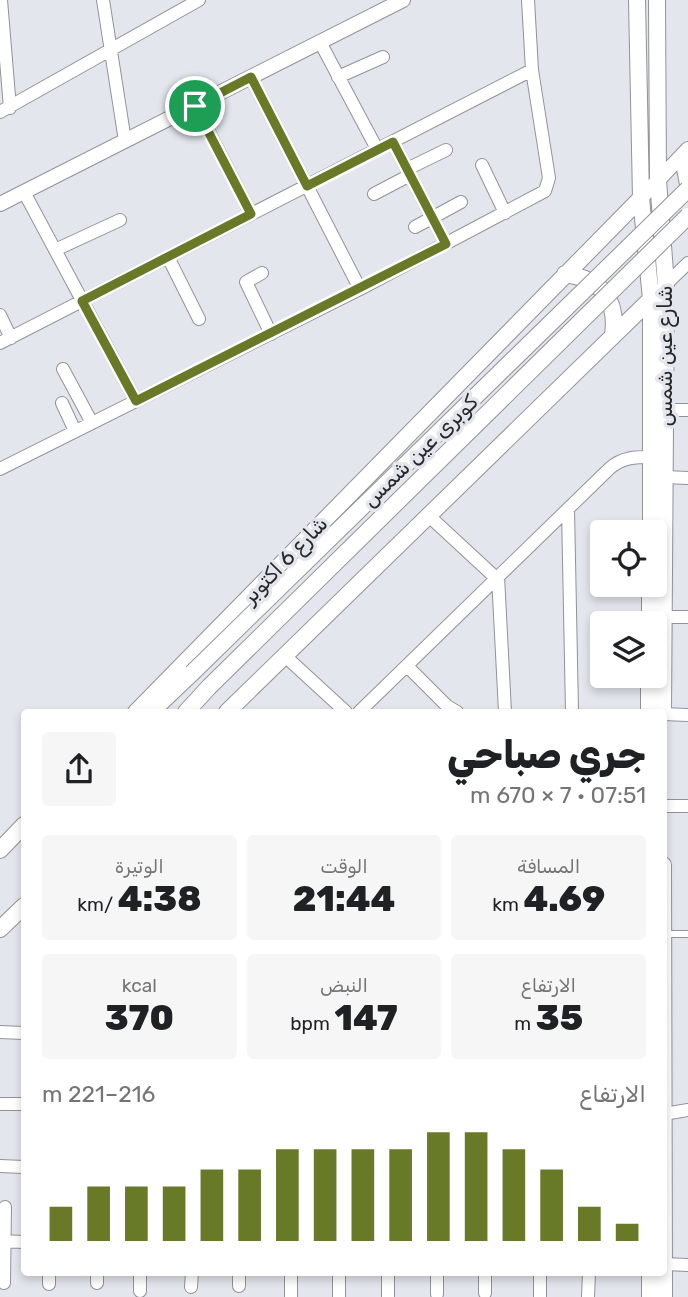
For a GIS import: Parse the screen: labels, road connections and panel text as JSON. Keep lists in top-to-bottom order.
{
  "streets": {
    "main road": ["شارع عين شمس", "كوبرى عين شمس", "شارع 6 اكتوبر"]
  },
  "crossings": [
    ["شارع عين شمس", "شارع 6 اكتوبر"]
  ],
  "page": {
    "heading": ["جري صباحي", "07:51 · 7 × 670 m"],
    "stats": [
      ["المسافة", "4.69 km"],
      ["الوقت", "21:44"],
      ["الوتيرة", "4:38 /km"],
      ["الارتفاع", "35 m"],
      ["النبض", "147 bpm"],
      ["kcal", "370"]
    ],
    "chart": ["الارتفاع", "216–221 m"]
  }
}
